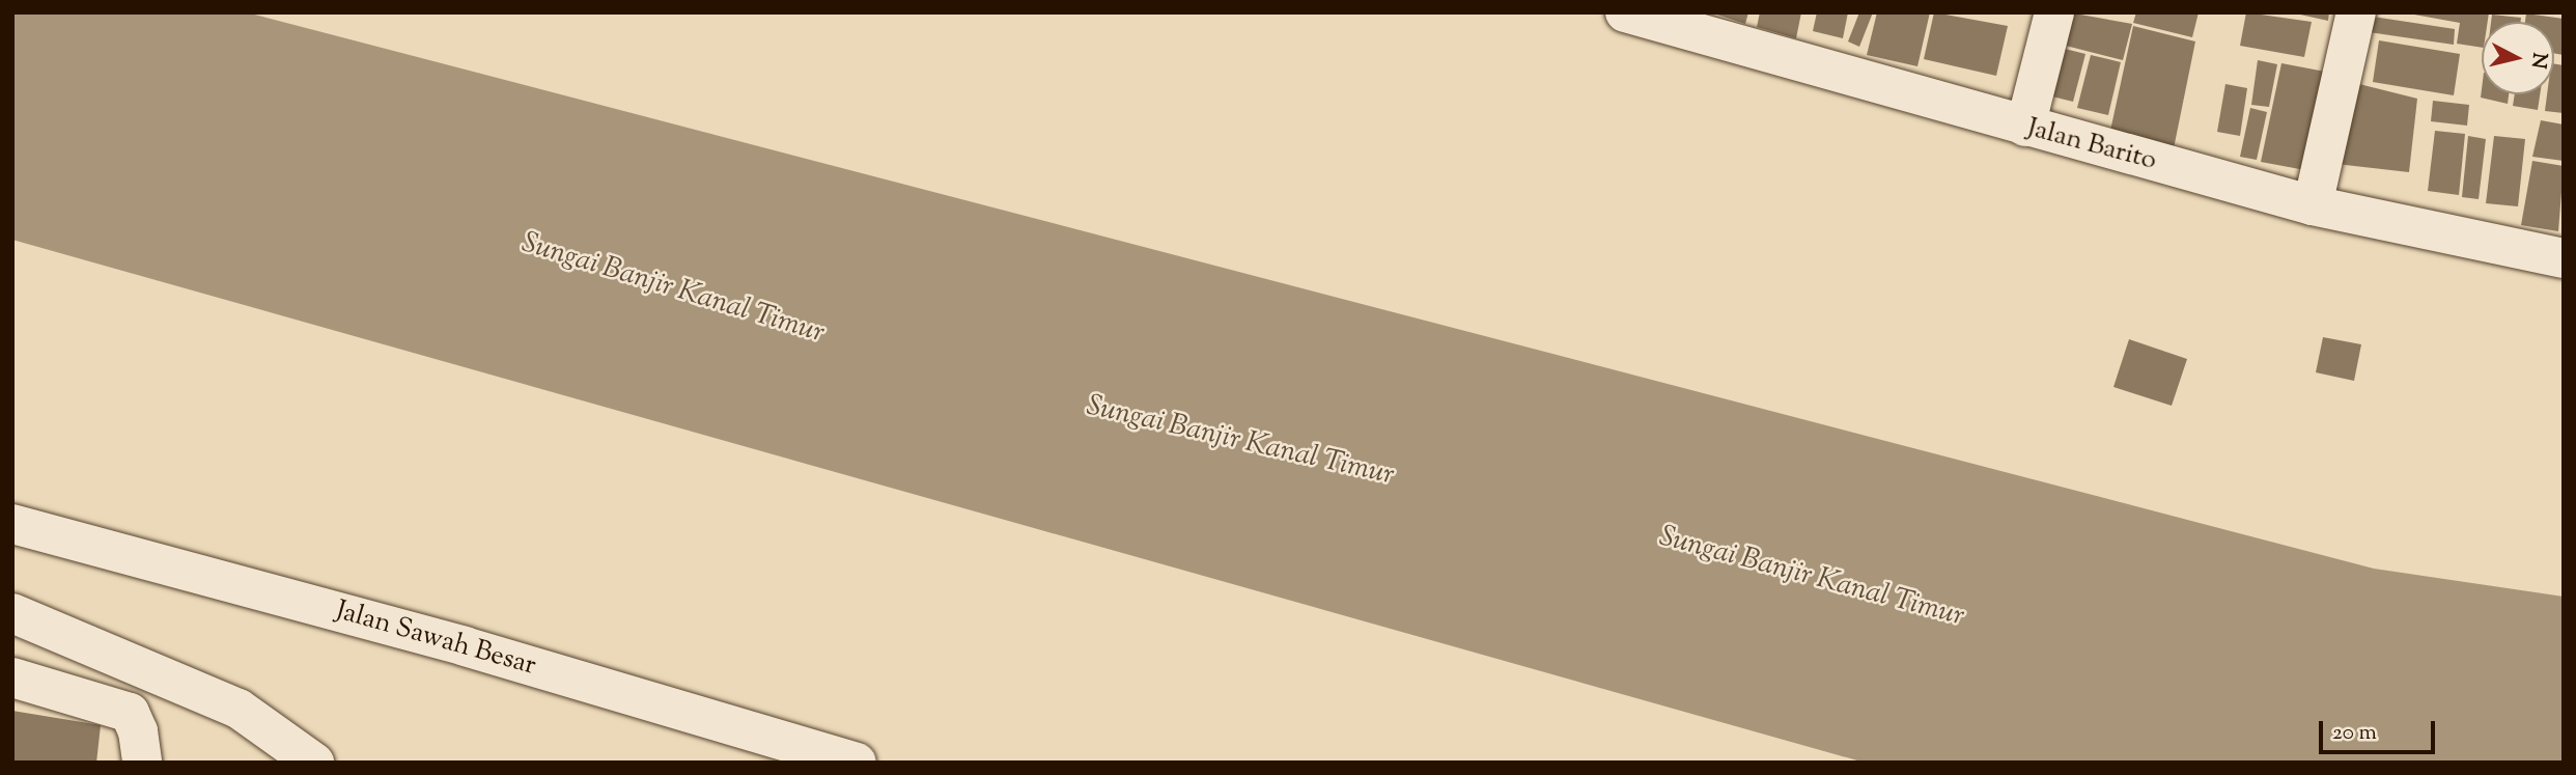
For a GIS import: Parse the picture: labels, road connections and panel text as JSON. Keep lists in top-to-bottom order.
{
  "streets": {
    "street": ["Jalan Barito", "Jalan Sawah Besar"]
  },
  "water": ["Sungai Banjir Kanal Timur"],
  "scale_bar": "20 m",
  "north": "right"
}
